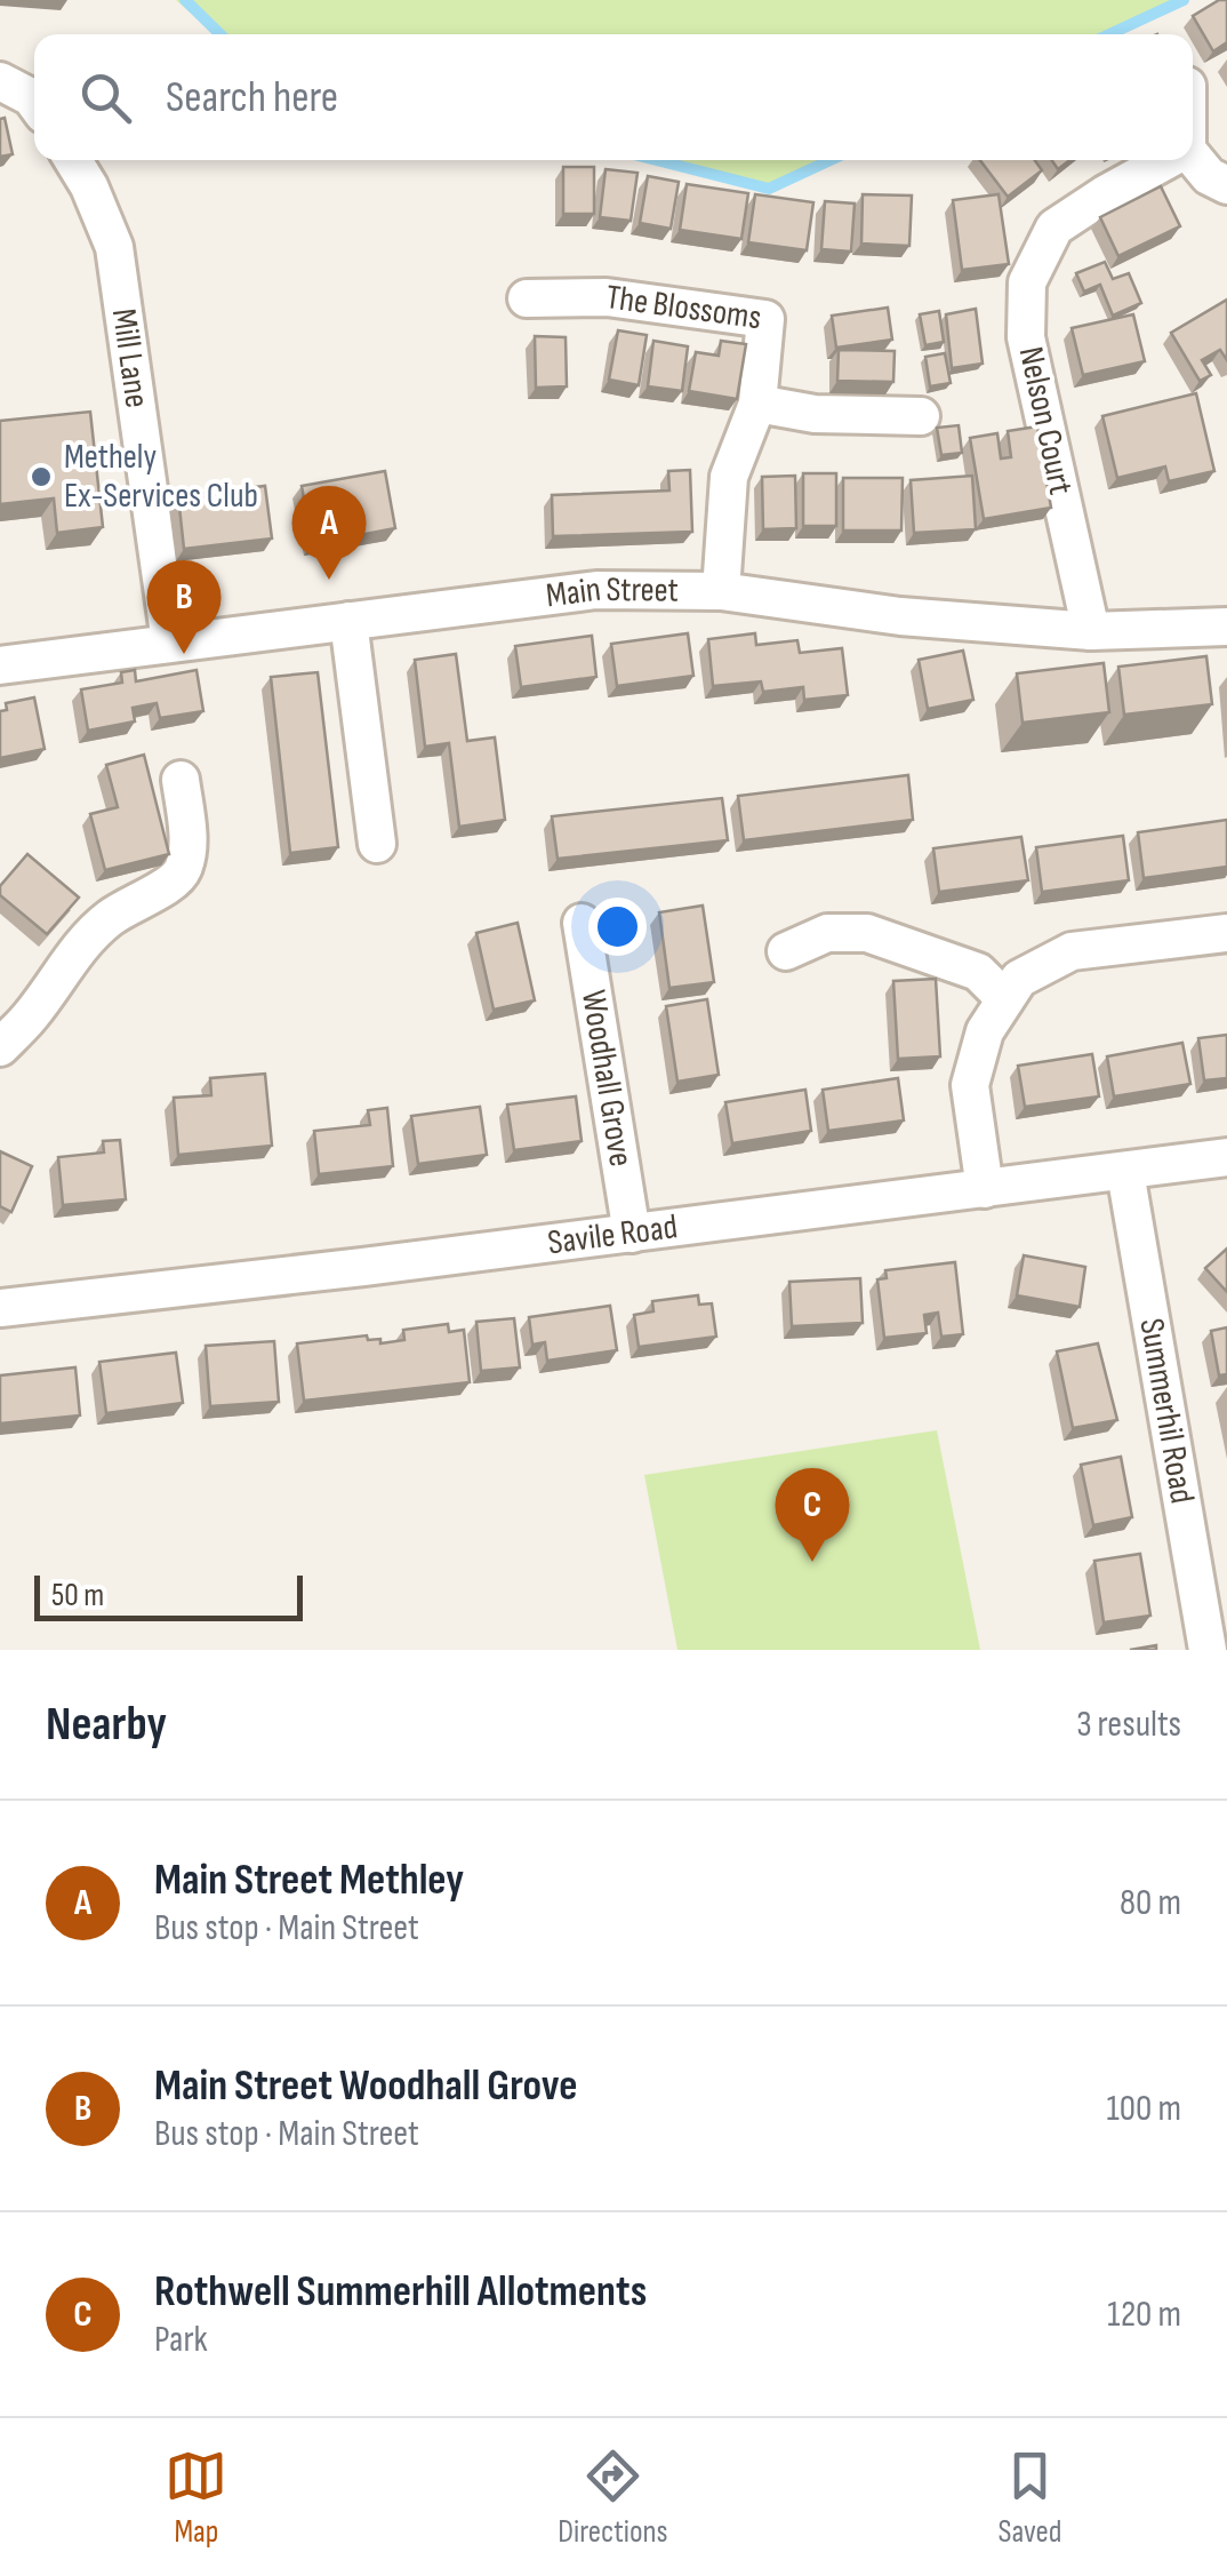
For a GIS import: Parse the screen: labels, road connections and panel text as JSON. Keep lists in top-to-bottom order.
{
  "streets": {
    "street": [
      "The Blossoms",
      "Mill Lane",
      "Nelson Court",
      "Main Street",
      "Woodhall Grove",
      "Savile Road",
      "Summerhil Road"
    ]
  },
  "crossings": [
    ["The Blossoms", "Main Street"],
    ["Mill Lane", "Main Street"],
    ["Nelson Court", "Main Street"],
    ["Woodhall Grove", "Savile Road"],
    ["Savile Road", "Summerhil Road"]
  ],
  "places": ["Methely Ex-Services Club"],
  "scale_bar": "50 m",
  "page": {
    "search": "Search here",
    "pins": ["A", "B", "C"],
    "scale": "50 m",
    "heading": ["Nearby", "3 results"],
    "list": [
      {
        "mark": "A",
        "name": "Main Street Methley",
        "note": "Bus stop · Main Street",
        "value": "80 m"
      },
      {
        "mark": "B",
        "name": "Main Street Woodhall Grove",
        "note": "Bus stop · Main Street",
        "value": "100 m"
      },
      {
        "mark": "C",
        "name": "Rothwell Summerhill Allotments",
        "note": "Park",
        "value": "120 m"
      }
    ],
    "nav": ["Map", "Directions", "Saved"]
  }
}
